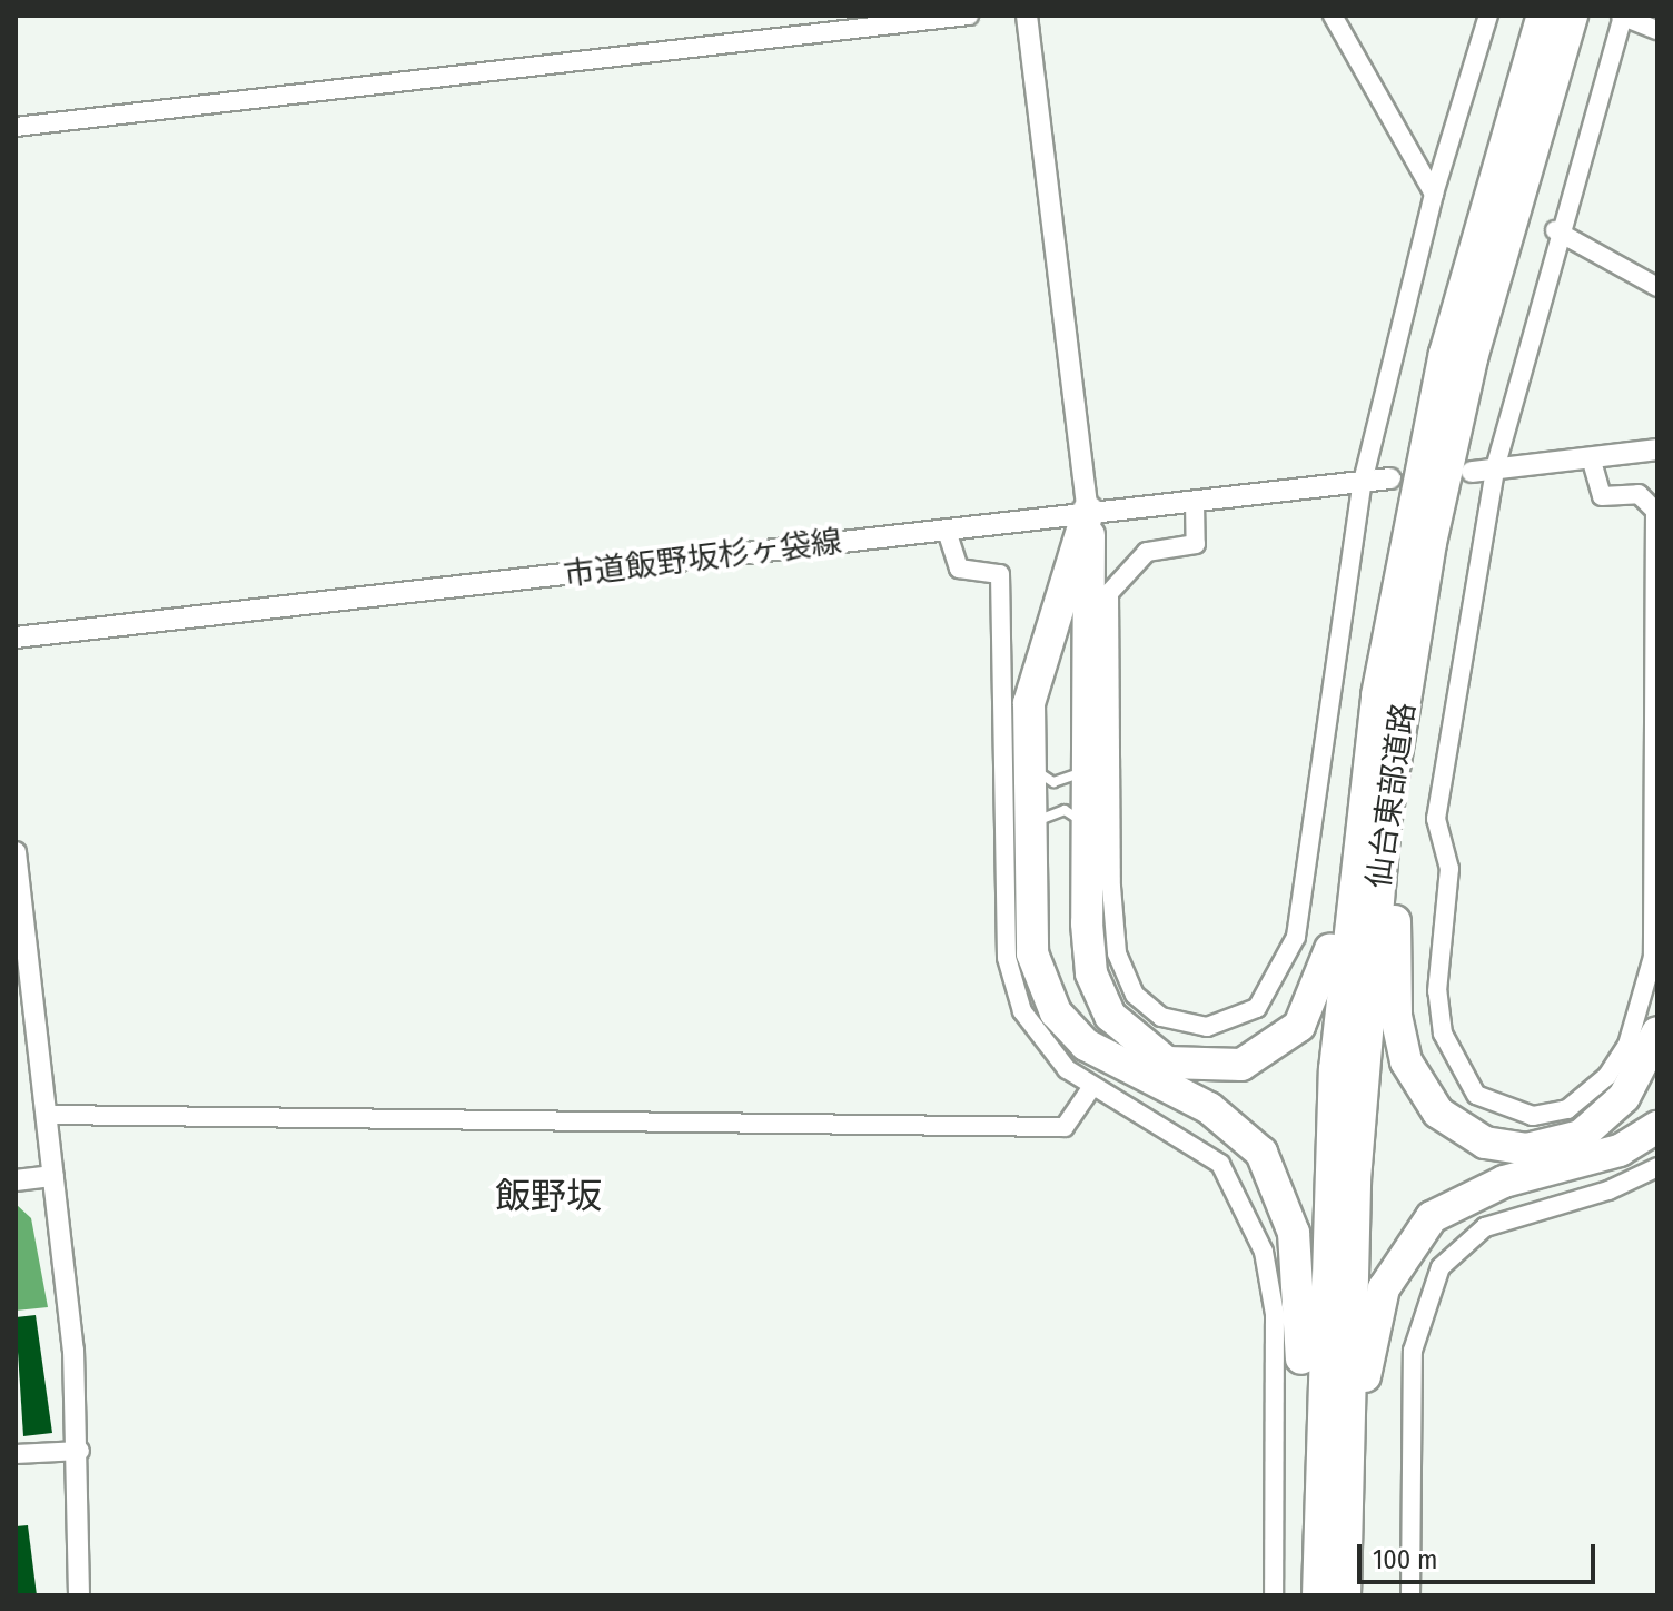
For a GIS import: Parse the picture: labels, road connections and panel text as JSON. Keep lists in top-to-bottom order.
{
  "streets": {
    "highway": ["仙台東部道路"],
    "street": ["市道飯野坂杉ヶ袋線"]
  },
  "districts": ["飯野坂"],
  "scale_bar": "100 m"
}
